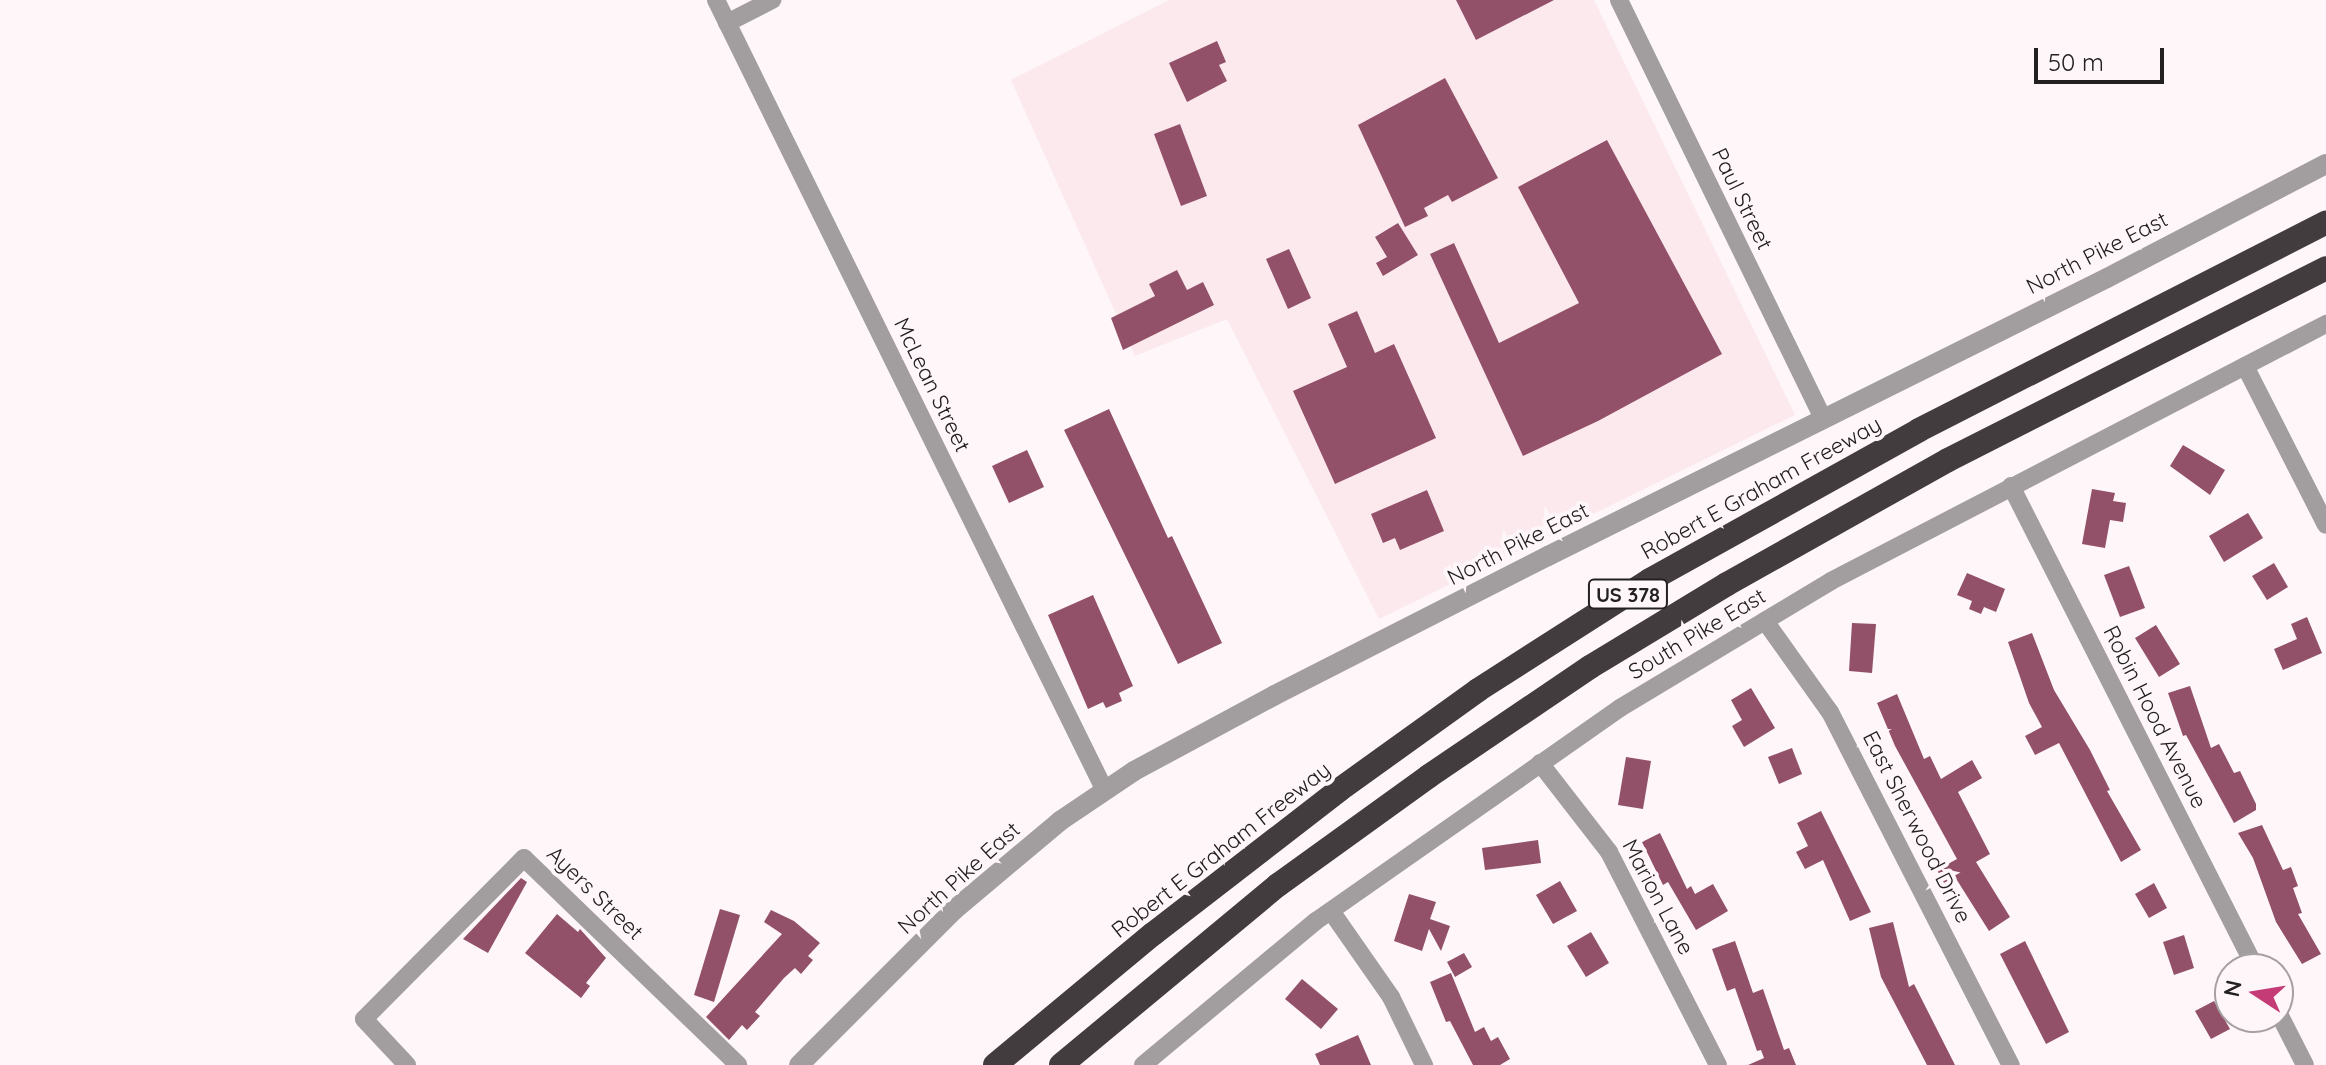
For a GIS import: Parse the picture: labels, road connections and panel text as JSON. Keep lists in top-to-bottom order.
{
  "streets": {
    "highway": ["Robert E Graham Freeway", "US 378"],
    "street": [
      "Paul Street",
      "North Pike East",
      "McLean Street",
      "South Pike East",
      "Robin Hood Avenue",
      "East Sherwood Drive",
      "Ayers Street",
      "Marion Lane"
    ]
  },
  "crossings": [
    ["Paul Street", "North Pike East"],
    ["North Pike East", "McLean Street"],
    ["South Pike East", "Robin Hood Avenue"],
    ["South Pike East", "East Sherwood Drive"],
    ["South Pike East", "Marion Lane"]
  ],
  "scale_bar": "50 m",
  "north": "left"
}
